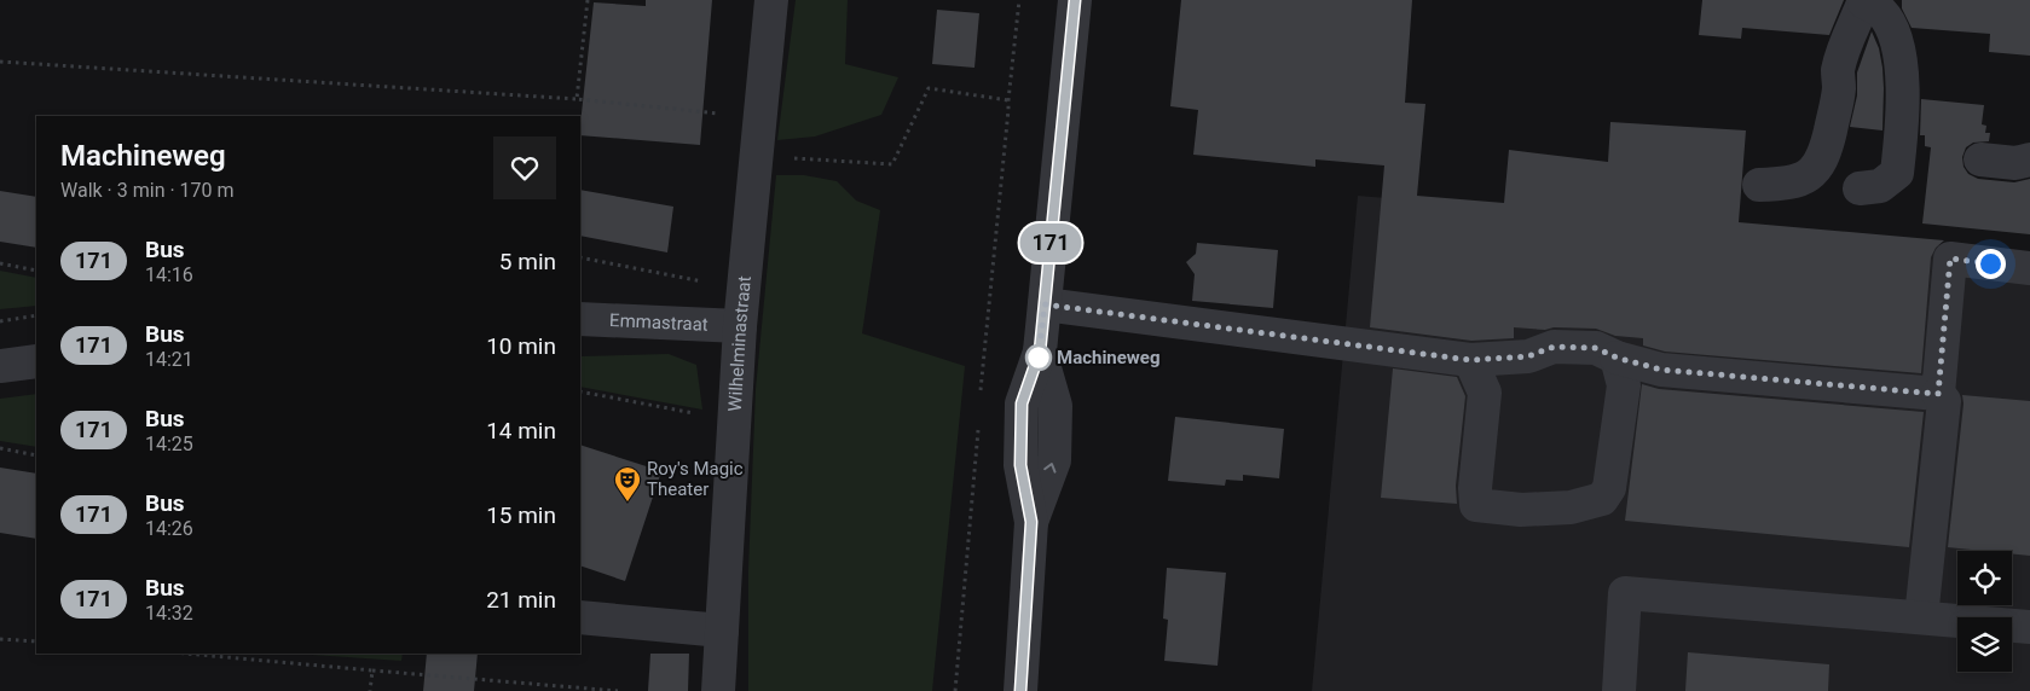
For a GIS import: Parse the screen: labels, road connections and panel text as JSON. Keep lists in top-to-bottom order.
{
  "streets": {
    "street": ["Emmastraat", "Wilhelminastraat"]
  },
  "crossings": [
    ["Emmastraat", "Wilhelminastraat"]
  ],
  "places": {
    "other": ["Machineweg"],
    "theatre": ["Roy's Magic Theater"]
  },
  "lines": ["bus line 171"],
  "page": {
    "on_map": "171",
    "heading": ["Machineweg", "Walk · 3 min · 170 m"],
    "list": [
      {
        "mark": "171",
        "name": "Bus",
        "note": "14:16",
        "value": "5 min"
      },
      {
        "mark": "171",
        "name": "Bus",
        "note": "14:21",
        "value": "10 min"
      },
      {
        "mark": "171",
        "name": "Bus",
        "note": "14:25",
        "value": "14 min"
      },
      {
        "mark": "171",
        "name": "Bus",
        "note": "14:26",
        "value": "15 min"
      },
      {
        "mark": "171",
        "name": "Bus",
        "note": "14:32",
        "value": "21 min"
      }
    ]
  }
}
